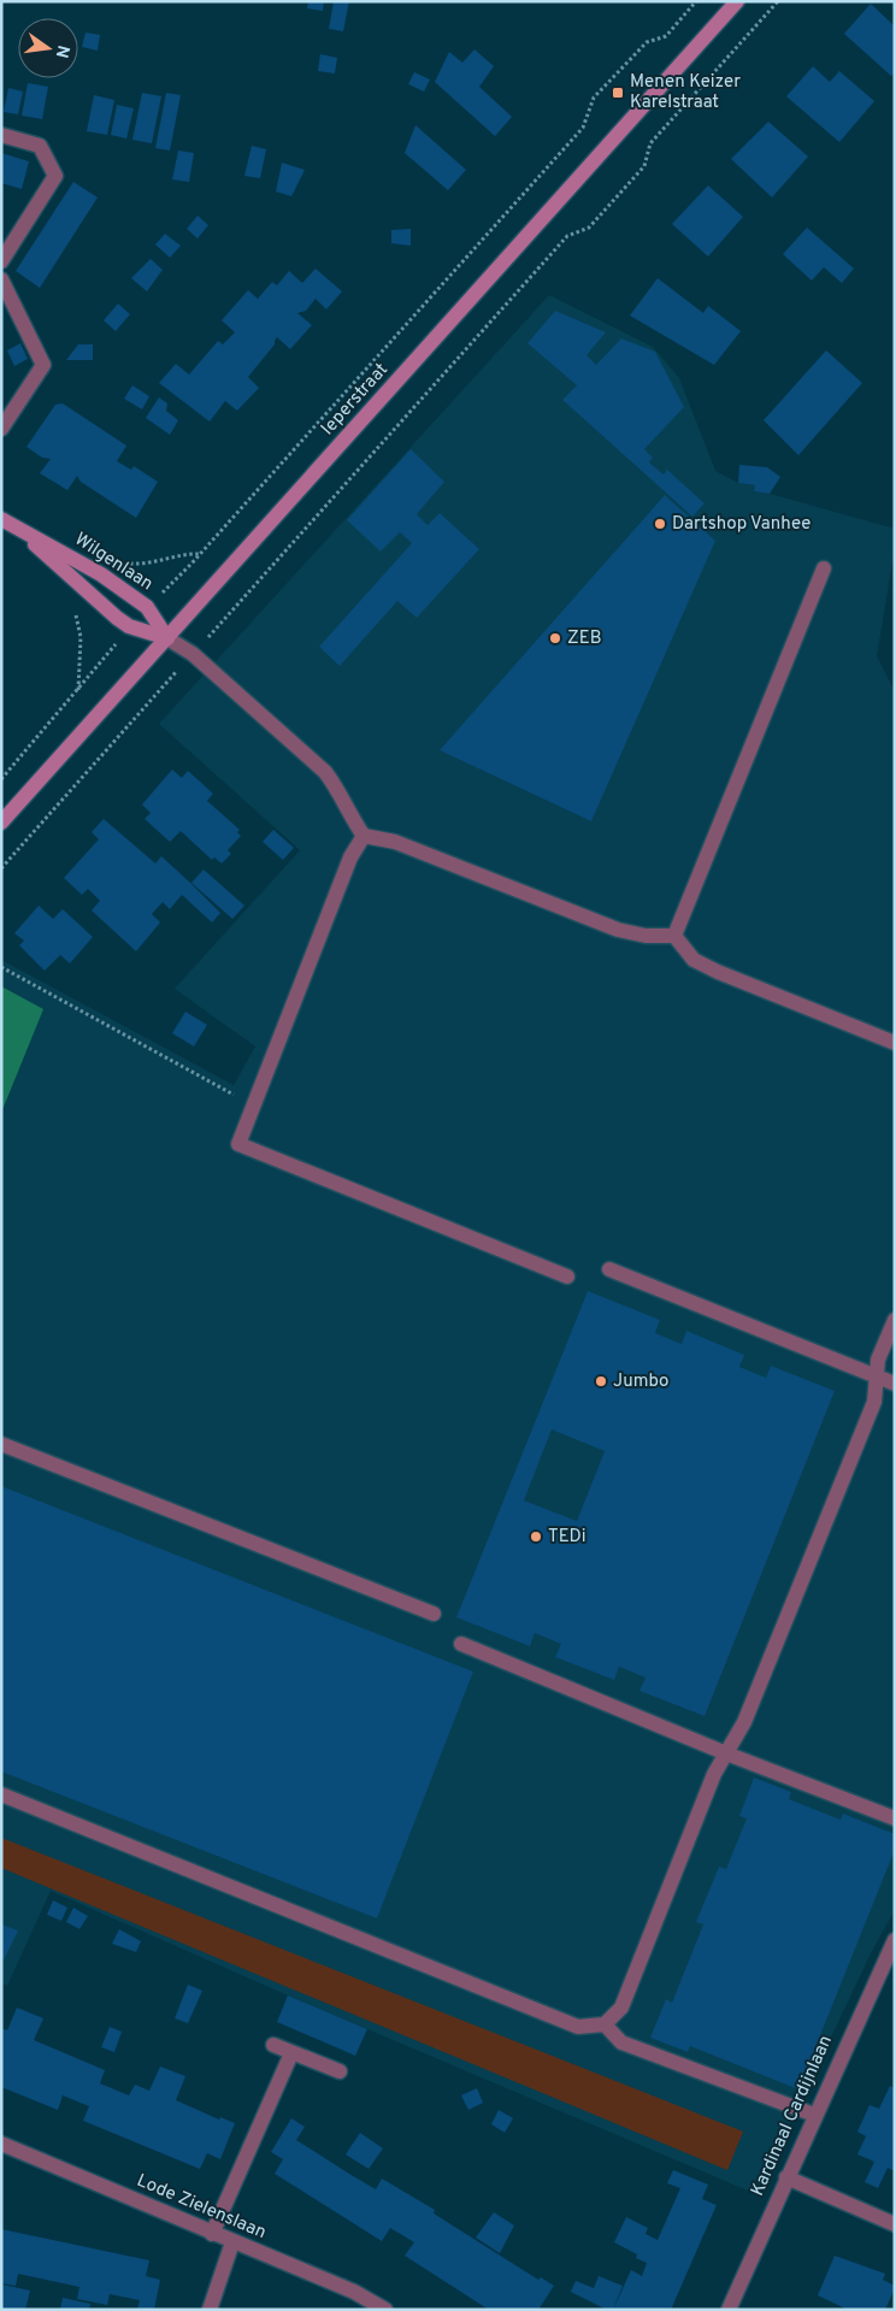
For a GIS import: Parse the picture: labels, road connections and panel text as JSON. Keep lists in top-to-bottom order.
{
  "streets": {
    "street": [
      "Ieperstraat",
      "Wilgenlaan",
      "Kardinaal Cardijnlaan",
      "Lode Zielenslaan"
    ]
  },
  "crossings": [
    ["Ieperstraat", "Wilgenlaan"]
  ],
  "places": {
    "transit": ["Menen Keizer Karelstraat"],
    "other": [
      "Dartshop Vanhee",
      "ZEB",
      "Jumbo",
      "TEDi"
    ]
  },
  "north": "right"
}
